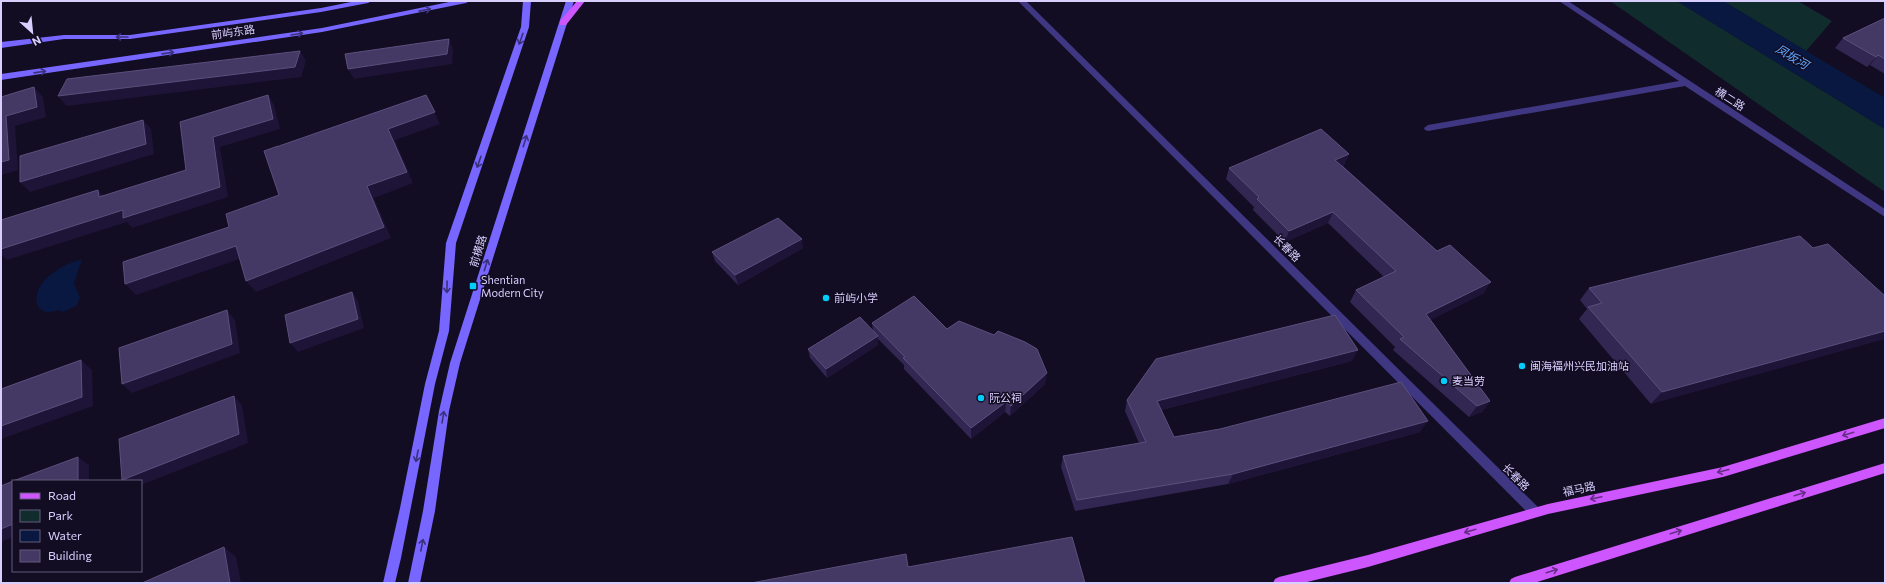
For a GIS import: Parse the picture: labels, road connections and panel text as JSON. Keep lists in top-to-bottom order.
{
  "streets": {
    "main road": ["前屿东路", "前横路", "福马路"],
    "street": ["横二路", "长春路"]
  },
  "crossings": [
    ["长春路", "福马路"]
  ],
  "water": ["凤坂河"],
  "places": {
    "transit": ["Shentian Modern City"],
    "other": [
      "前屿小学",
      "闽海福州兴民加油站",
      "麦当劳",
      "阮公祠"
    ]
  },
  "legend": [
    "Road",
    "Park",
    "Water",
    "Building"
  ],
  "north": "bottom right"
}
